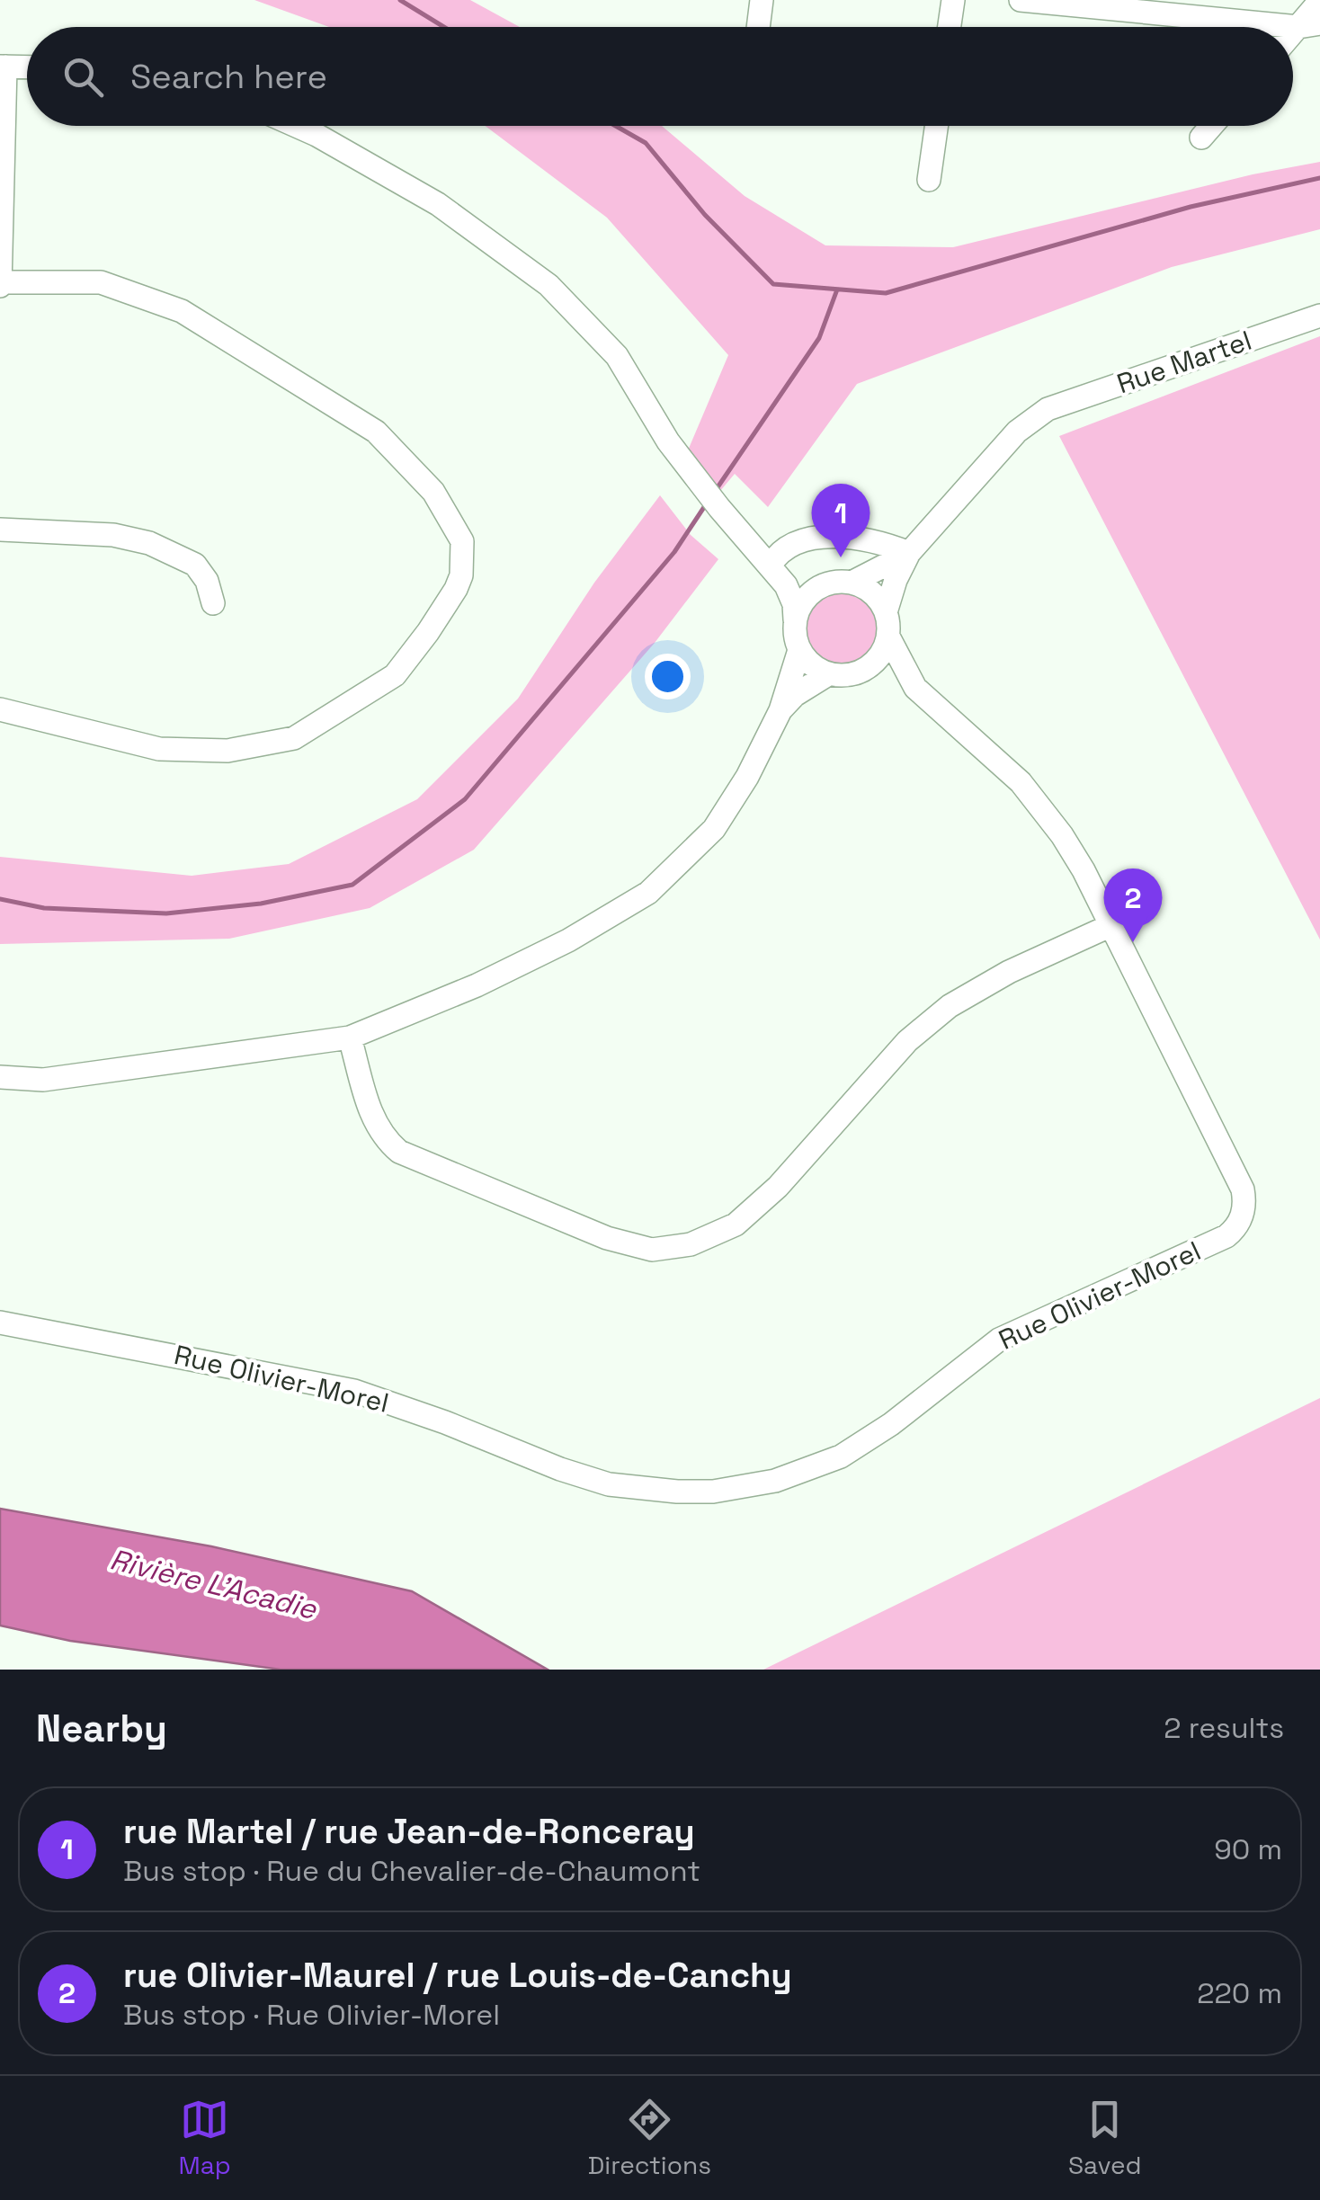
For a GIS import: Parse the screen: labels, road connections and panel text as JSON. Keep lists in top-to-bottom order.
{
  "streets": {
    "street": ["Rue Martel", "Rue Olivier-Morel"]
  },
  "water": ["Rivière L'Acadie"],
  "page": {
    "search": "Search here",
    "pins": ["1", "2"],
    "heading": ["Nearby", "2 results"],
    "list": [
      {
        "mark": "1",
        "name": "rue Martel / rue Jean-de-Ronceray",
        "note": "Bus stop · Rue du Chevalier-de-Chaumont",
        "value": "90 m"
      },
      {
        "mark": "2",
        "name": "rue Olivier-Maurel / rue Louis-de-Canchy",
        "note": "Bus stop · Rue Olivier-Morel",
        "value": "220 m"
      }
    ],
    "nav": ["Map", "Directions", "Saved"]
  }
}
